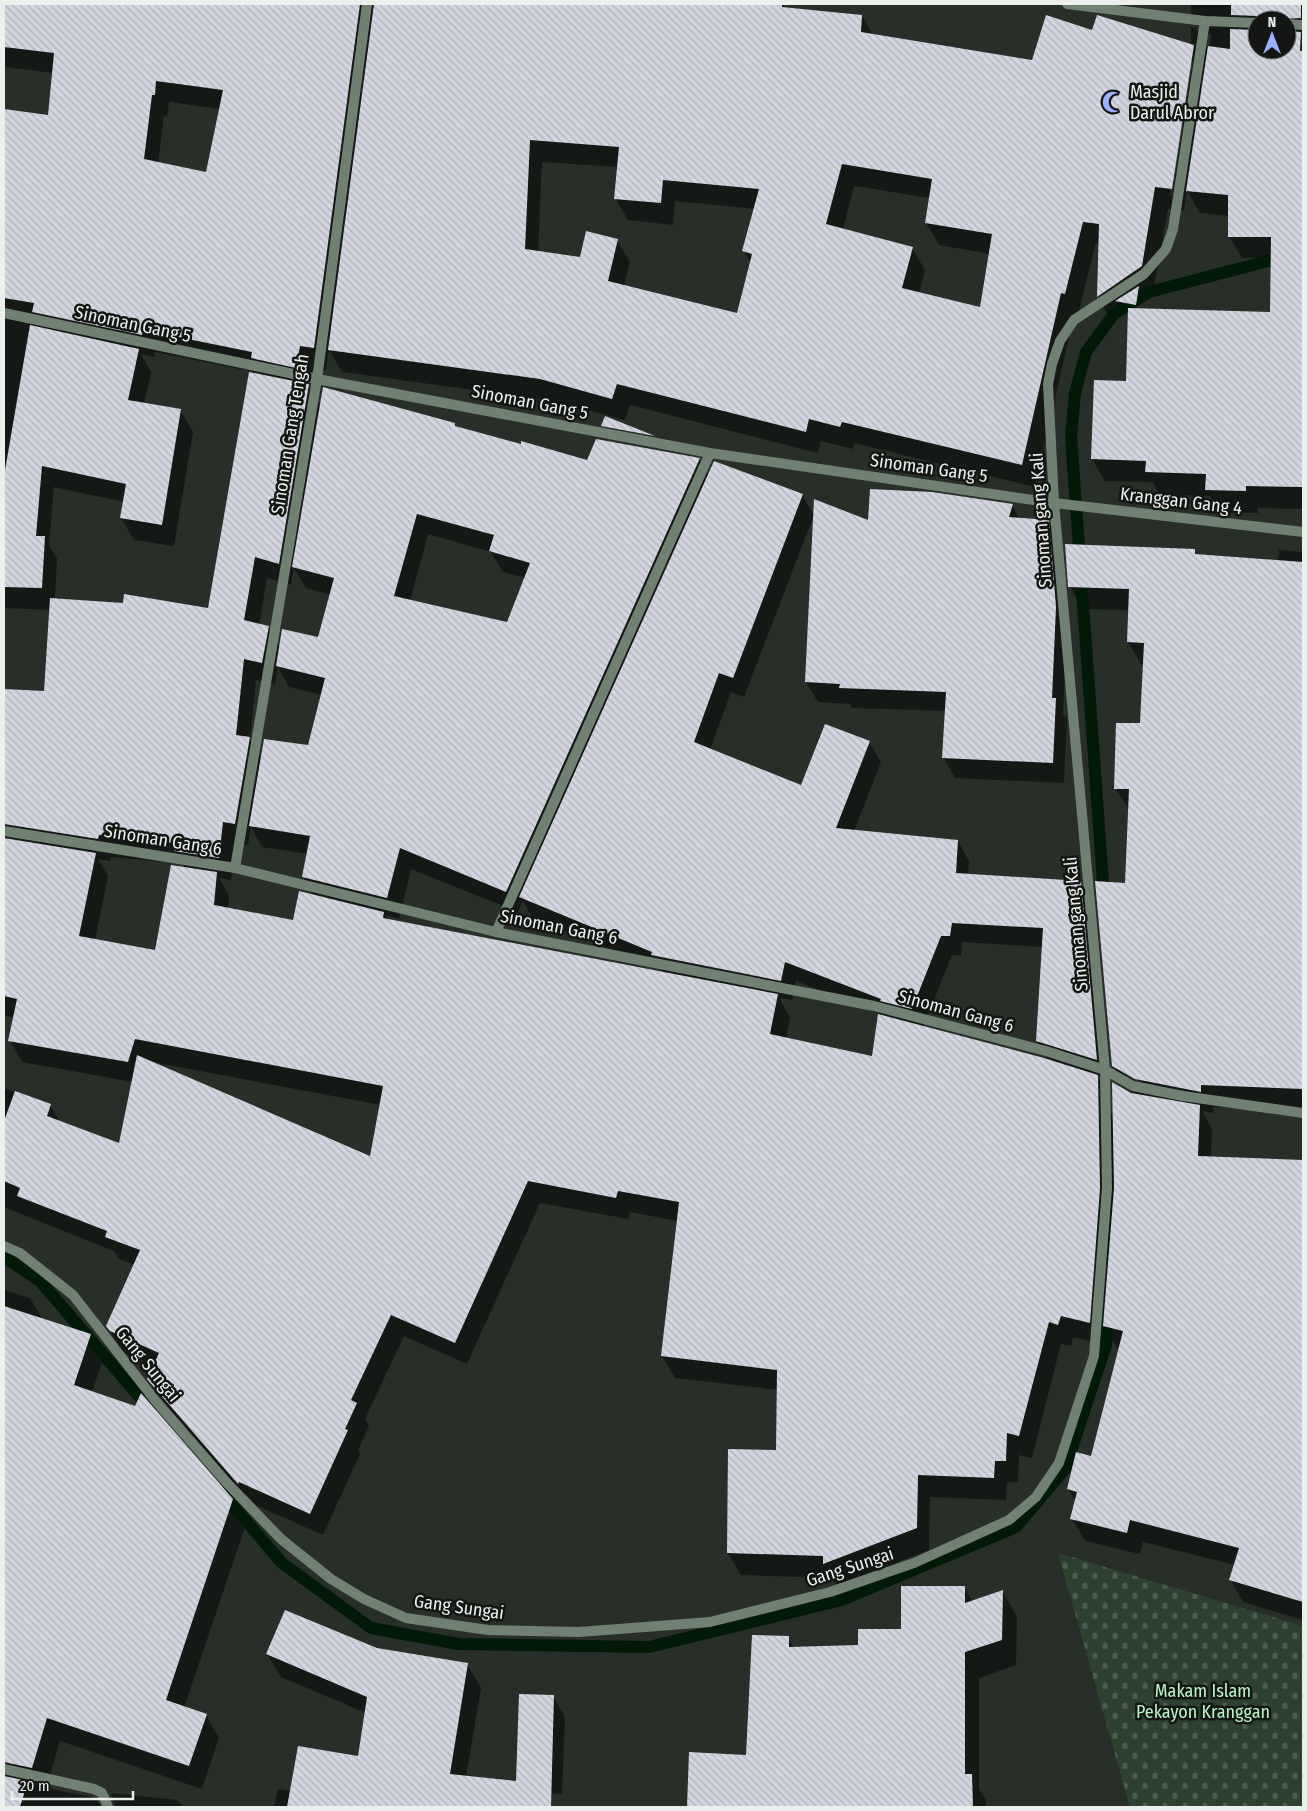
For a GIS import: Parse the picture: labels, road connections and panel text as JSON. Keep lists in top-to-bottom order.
{
  "streets": {
    "street": [
      "Sinoman Gang 5",
      "Sinoman Gang Tengah",
      "Kranggan Gang 4",
      "Sinoman gang Kali",
      "Sinoman Gang 6",
      "Gang Sungai"
    ]
  },
  "crossings": [
    ["Sinoman Gang 5", "Sinoman Gang Tengah"],
    ["Sinoman Gang 5", "Kranggan Gang 4"],
    ["Sinoman Gang 5", "Sinoman gang Kali"],
    ["Sinoman Gang Tengah", "Sinoman Gang 6"],
    ["Kranggan Gang 4", "Sinoman gang Kali"],
    ["Sinoman gang Kali", "Sinoman Gang 6"],
    ["Sinoman gang Kali", "Gang Sungai"]
  ],
  "parks": ["Makam Islam Pekayon Kranggan"],
  "places": {
    "mosque": ["Masjid Darul Abror"]
  },
  "scale_bar": "20 m",
  "north": "top"
}
